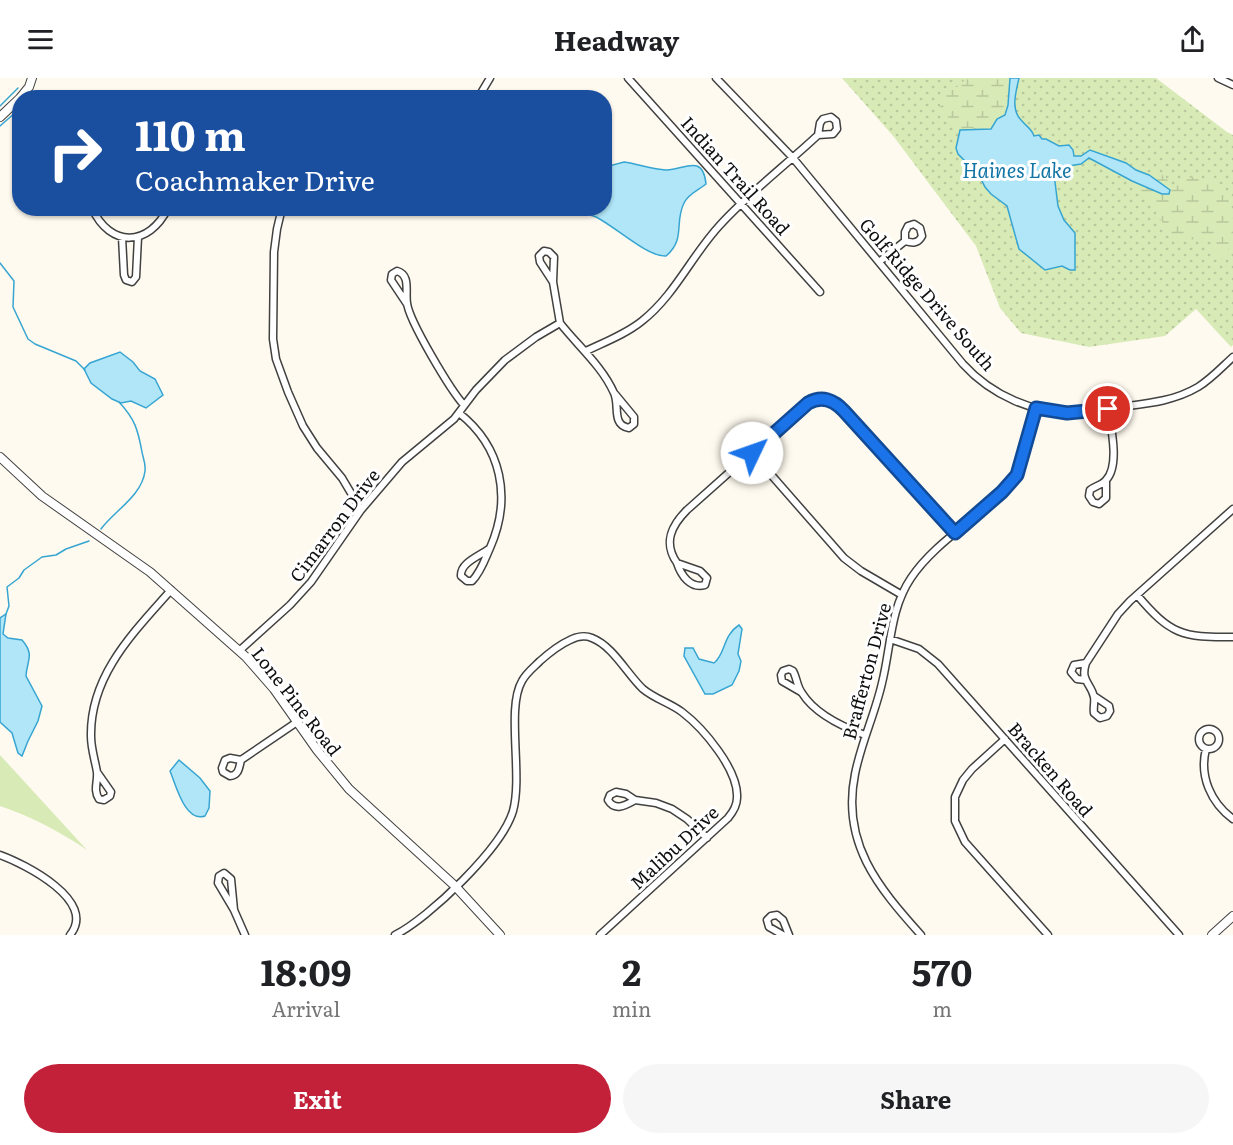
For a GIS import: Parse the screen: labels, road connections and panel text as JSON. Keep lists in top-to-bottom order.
{
  "streets": {
    "street": [
      "Indian Trail Road",
      "Golf Ridge Drive South",
      "Cimarron Drive",
      "Brafferton Drive",
      "Lone Pine Road",
      "Bracken Road",
      "Malibu Drive"
    ]
  },
  "crossings": [
    ["Golf Ridge Drive South", "Brafferton Drive"],
    ["Cimarron Drive", "Lone Pine Road"],
    ["Brafferton Drive", "Bracken Road"],
    ["Lone Pine Road", "Malibu Drive"]
  ],
  "water": ["Haines Lake"],
  "page": {
    "header": "Headway",
    "turn": ["110 m", "Coachmaker Drive"],
    "eta": [
      "18:09",
      "Arrival",
      "2",
      "min",
      "570",
      "m"
    ],
    "buttons": ["Exit", "Share"]
  }
}
